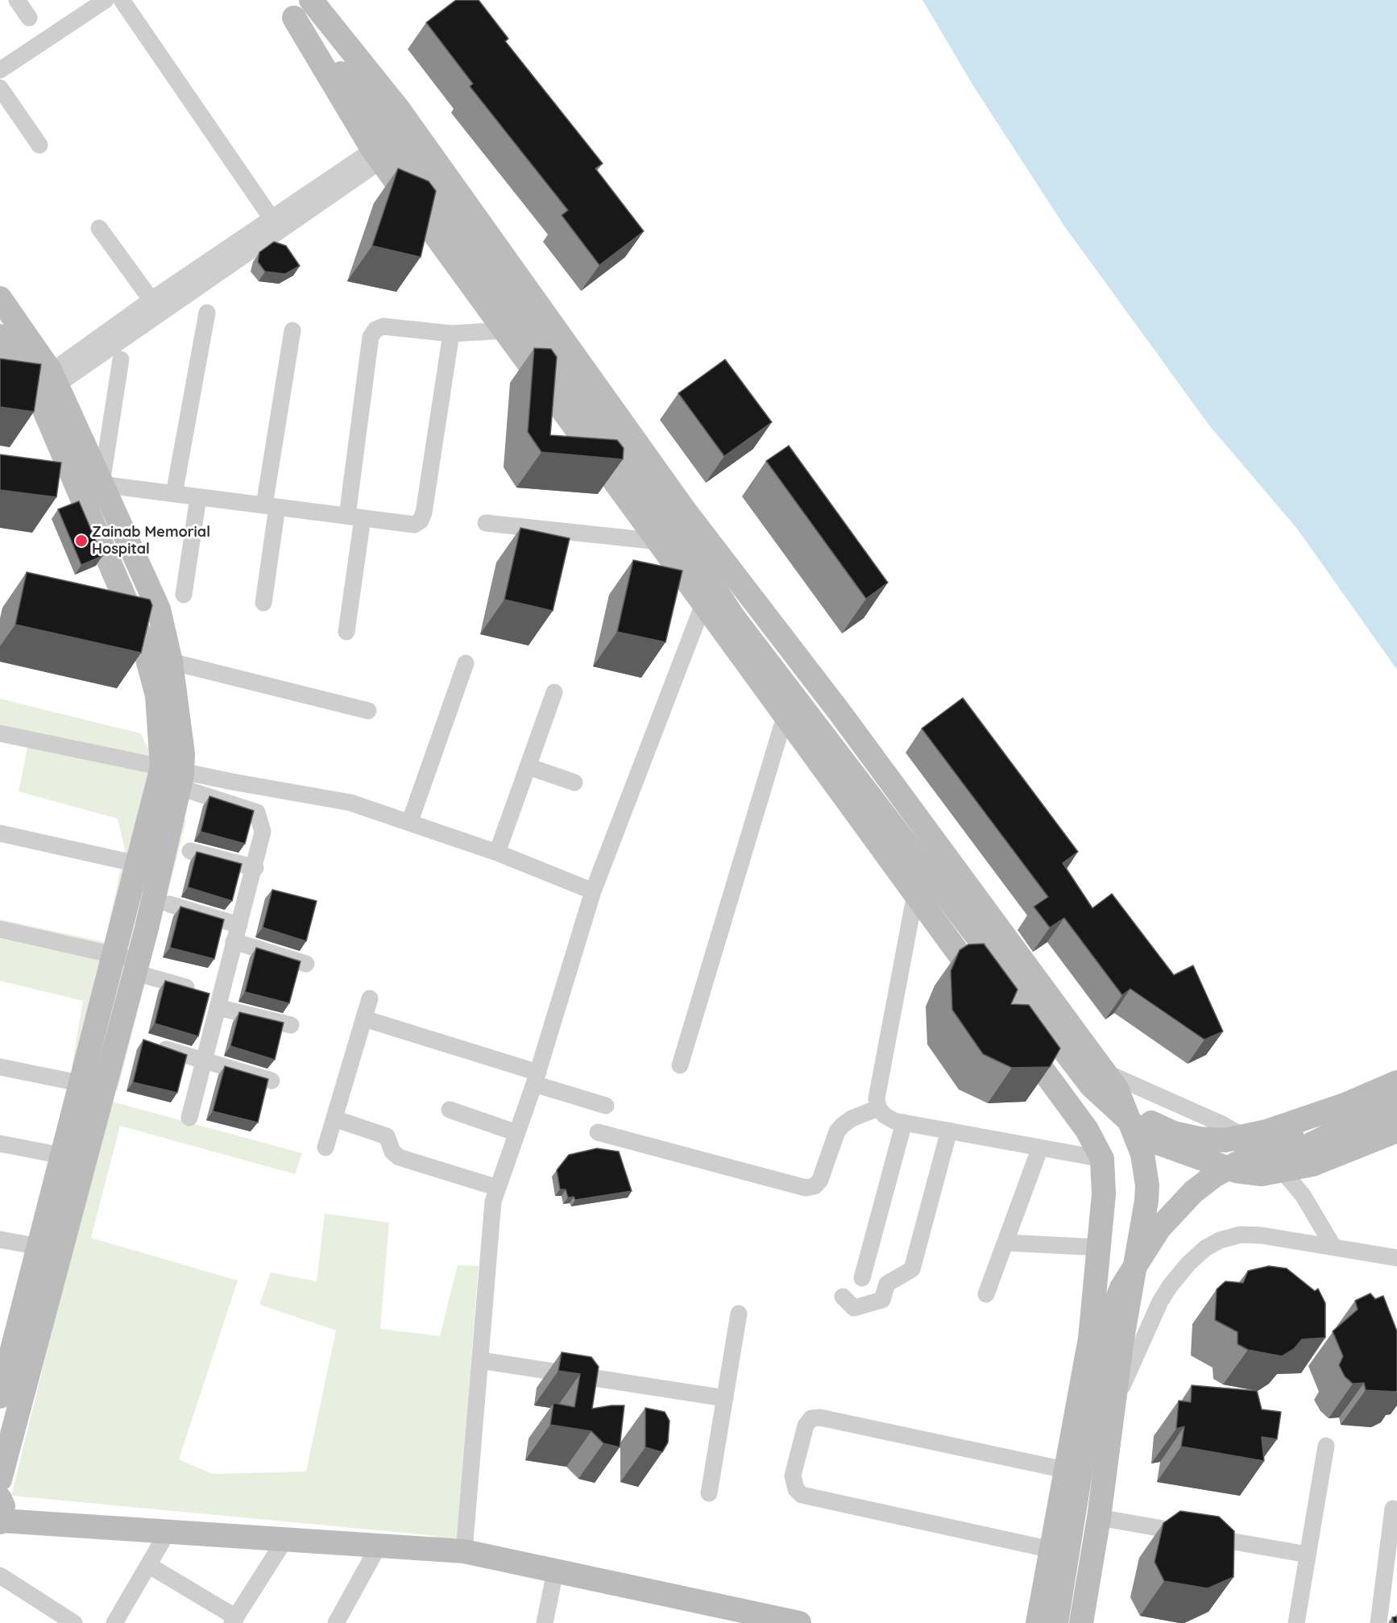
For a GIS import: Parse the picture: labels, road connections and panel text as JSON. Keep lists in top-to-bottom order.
{
  "places": ["Zainab Memorial Hospital"]
}
